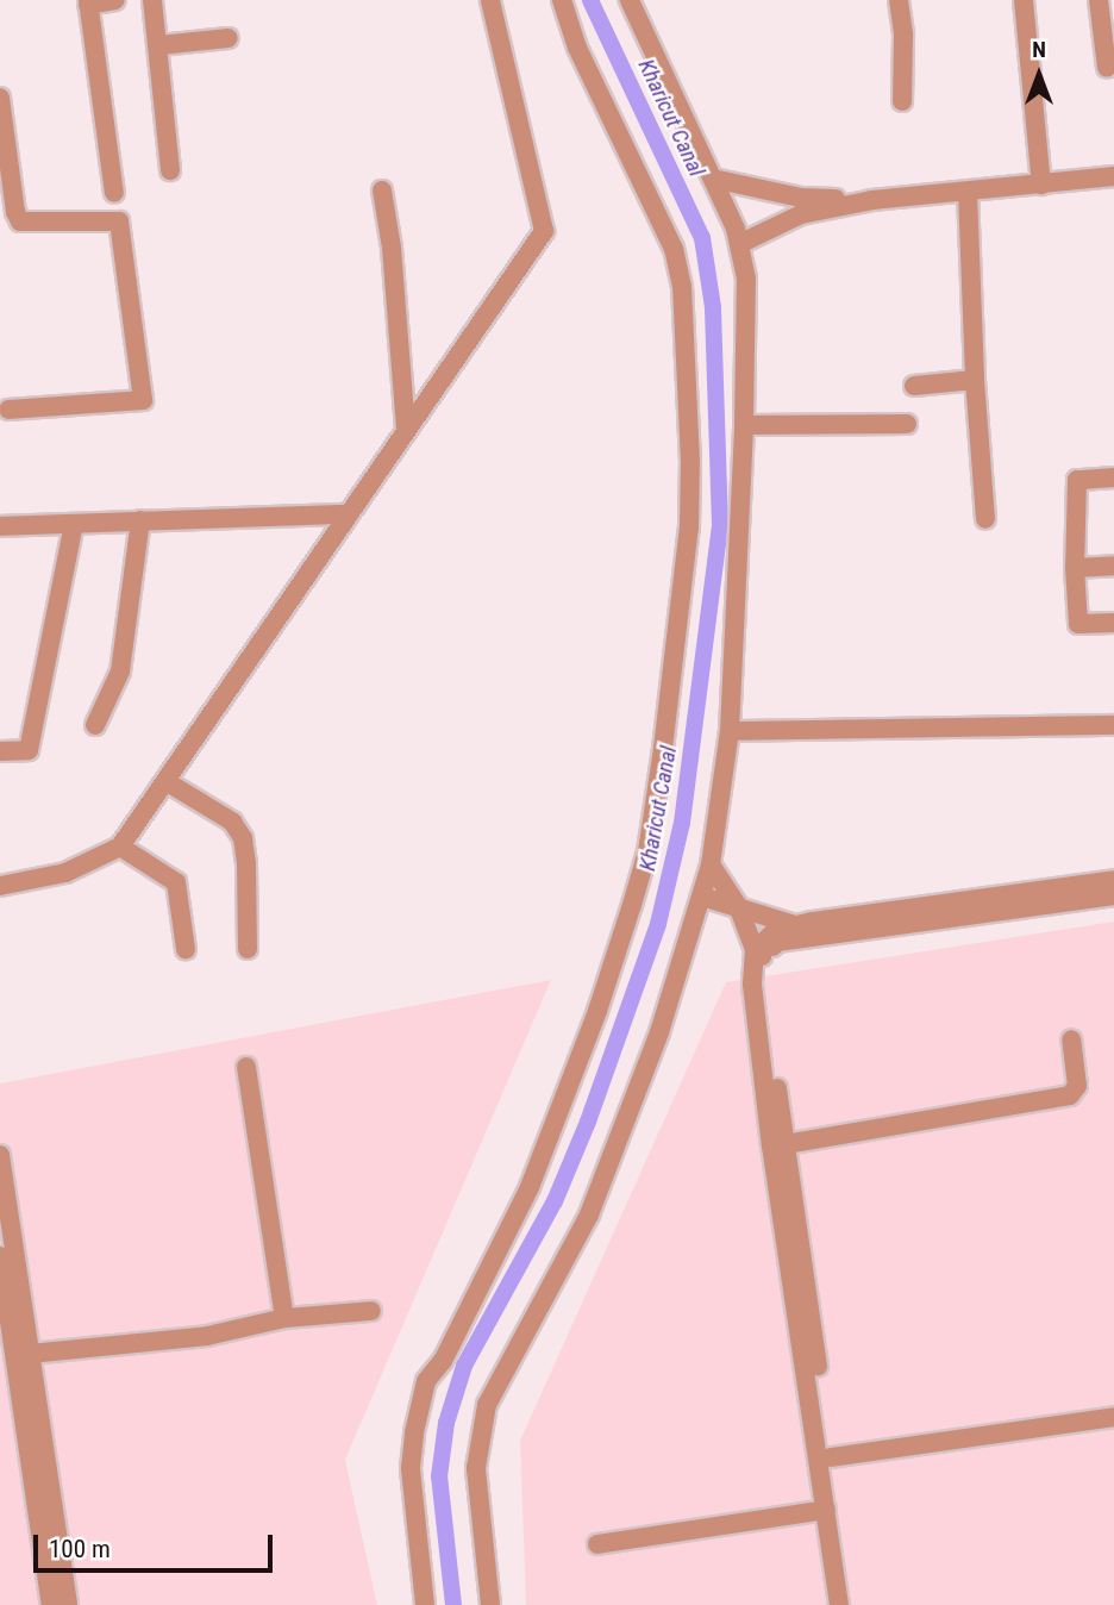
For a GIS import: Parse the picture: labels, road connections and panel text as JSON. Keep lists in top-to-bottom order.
{
  "water": ["Kharicut Canal"],
  "scale_bar": "100 m",
  "north": "top"
}
